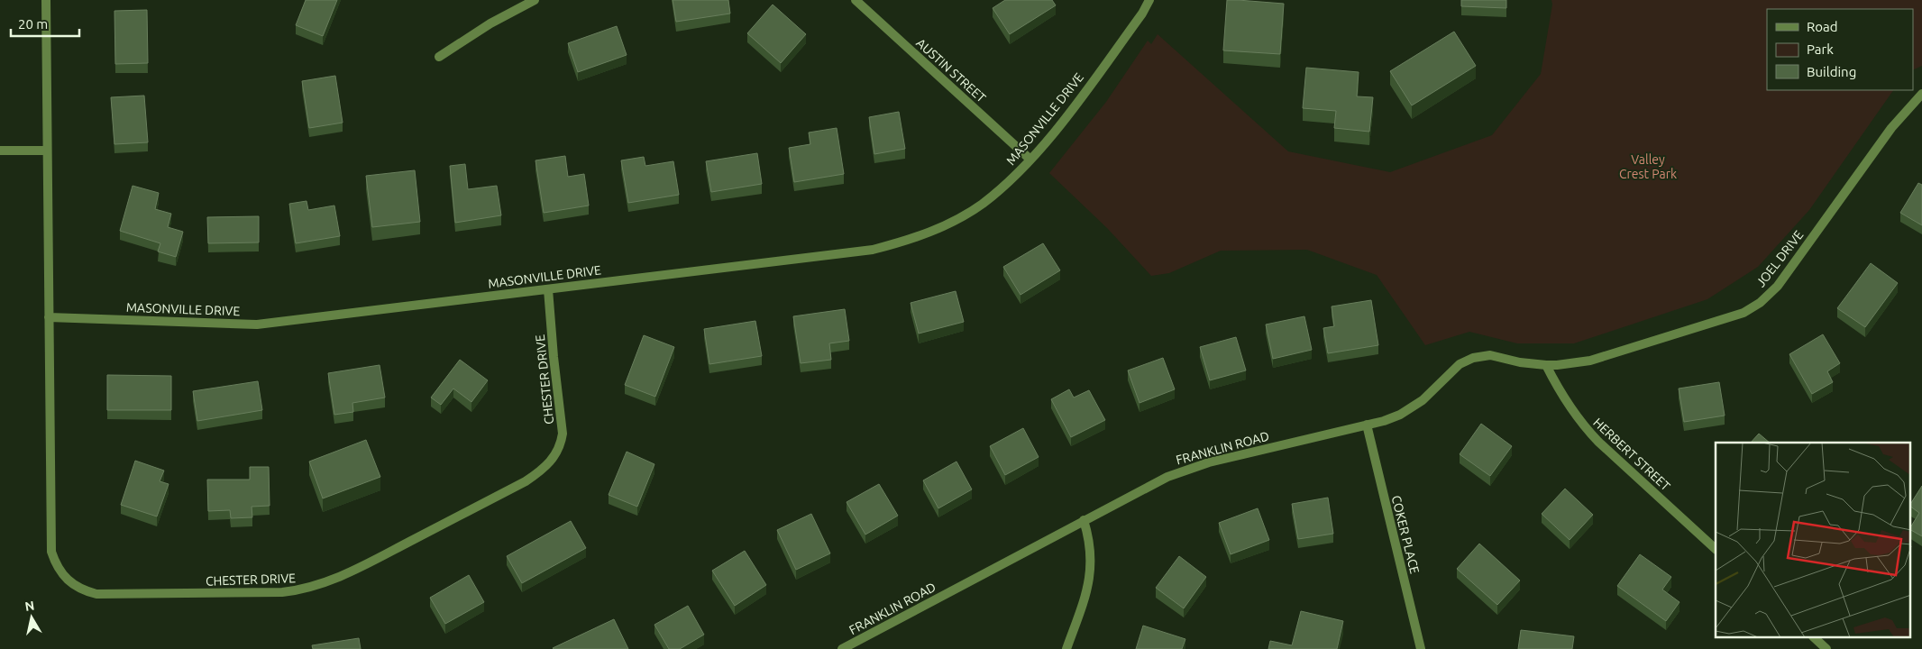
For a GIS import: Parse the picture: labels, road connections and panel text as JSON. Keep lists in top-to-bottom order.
{
  "streets": {
    "street": [
      "AUSTIN STREET",
      "MASONVILLE DRIVE",
      "JOEL DRIVE",
      "CHESTER DRIVE",
      "FRANKLIN ROAD",
      "HERBERT STREET",
      "COKER PLACE"
    ]
  },
  "crossings": [
    ["AUSTIN STREET", "MASONVILLE DRIVE"],
    ["MASONVILLE DRIVE", "CHESTER DRIVE"],
    ["JOEL DRIVE", "FRANKLIN ROAD"],
    ["JOEL DRIVE", "HERBERT STREET"],
    ["FRANKLIN ROAD", "HERBERT STREET"],
    ["FRANKLIN ROAD", "COKER PLACE"]
  ],
  "parks": ["Valley Crest Park"],
  "legend": ["Road", "Park", "Building"],
  "scale_bar": "20 m",
  "north": "top"
}
